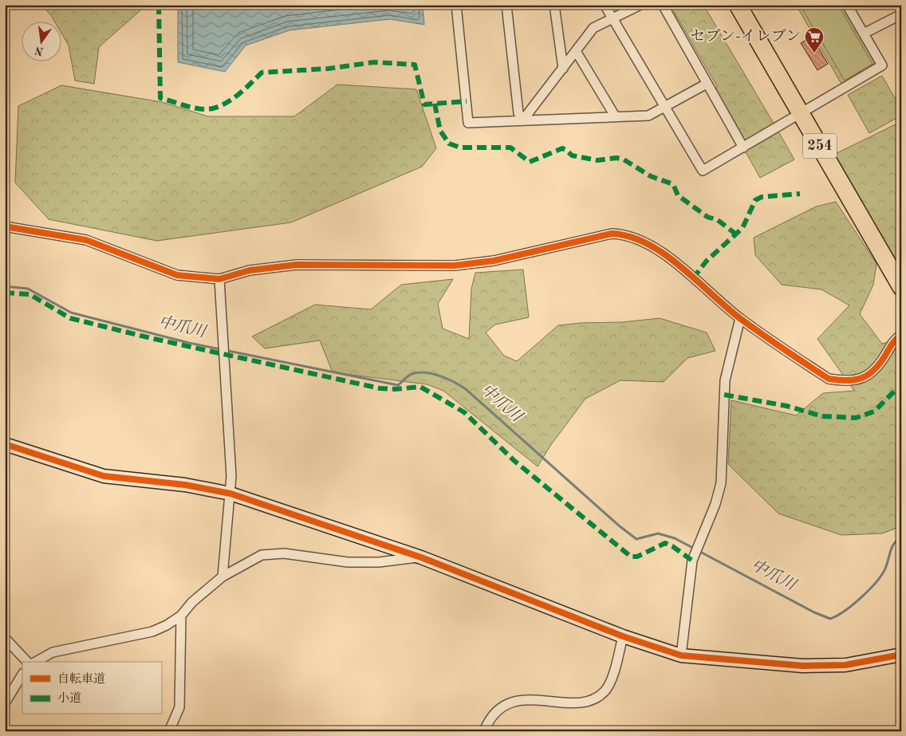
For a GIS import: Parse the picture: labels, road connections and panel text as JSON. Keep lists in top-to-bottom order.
{
  "streets": {
    "highway": ["254"]
  },
  "water": ["中爪川"],
  "places": {
    "supermarket": ["セブン-イレブン"]
  },
  "legend": ["自転車道", "小道"],
  "north": "bottom"
}
